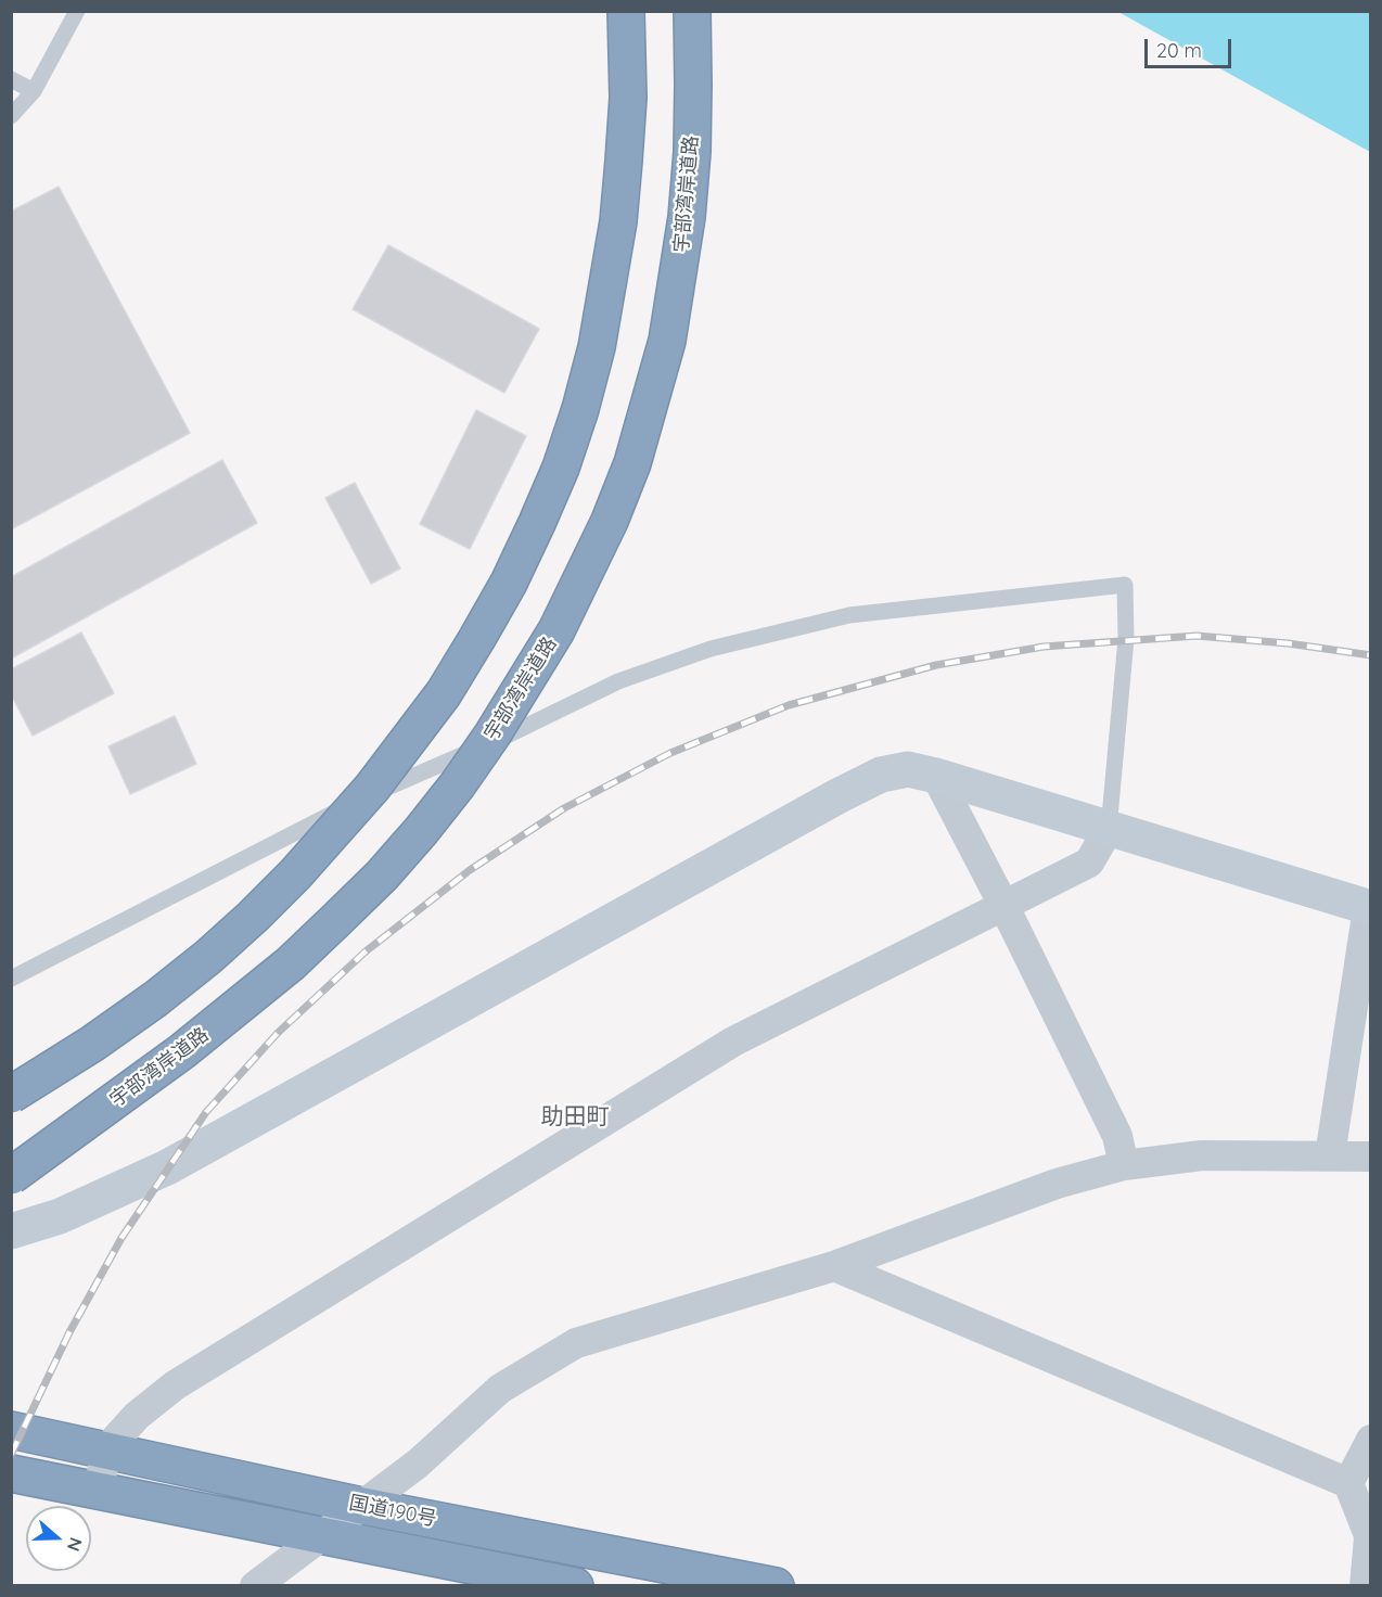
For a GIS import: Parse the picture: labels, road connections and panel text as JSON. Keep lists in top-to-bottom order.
{
  "streets": {
    "highway": ["宇部湾岸道路", "国道190号"]
  },
  "districts": ["助田町"],
  "scale_bar": "20 m",
  "north": "right"
}
